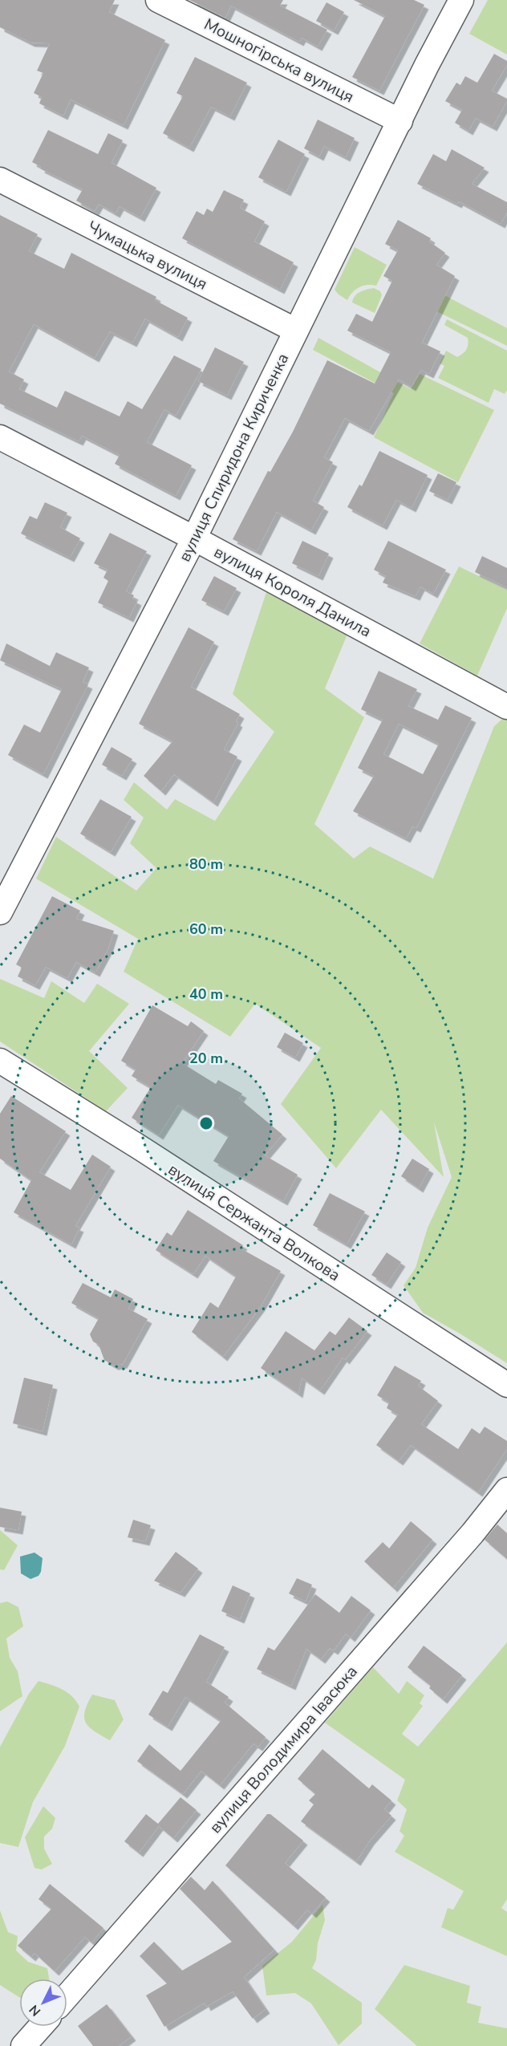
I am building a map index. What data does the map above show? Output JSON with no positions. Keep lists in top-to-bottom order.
{
  "streets": {
    "street": [
      "Мошногірська вулиця",
      "Чумацька вулиця",
      "вулиця Спиридона Кириченка",
      "вулиця Короля Данила",
      "вулиця Сержанта Волкова",
      "вулиця Володимира Івасюка"
    ]
  },
  "crossings": [
    ["Мошногірська вулиця", "вулиця Спиридона Кириченка"],
    ["Чумацька вулиця", "вулиця Спиридона Кириченка"],
    ["вулиця Спиридона Кириченка", "вулиця Короля Данила"]
  ],
  "north": "bottom left",
  "rings": [
    "80 m",
    "60 m",
    "40 m",
    "20 m"
  ]
}
